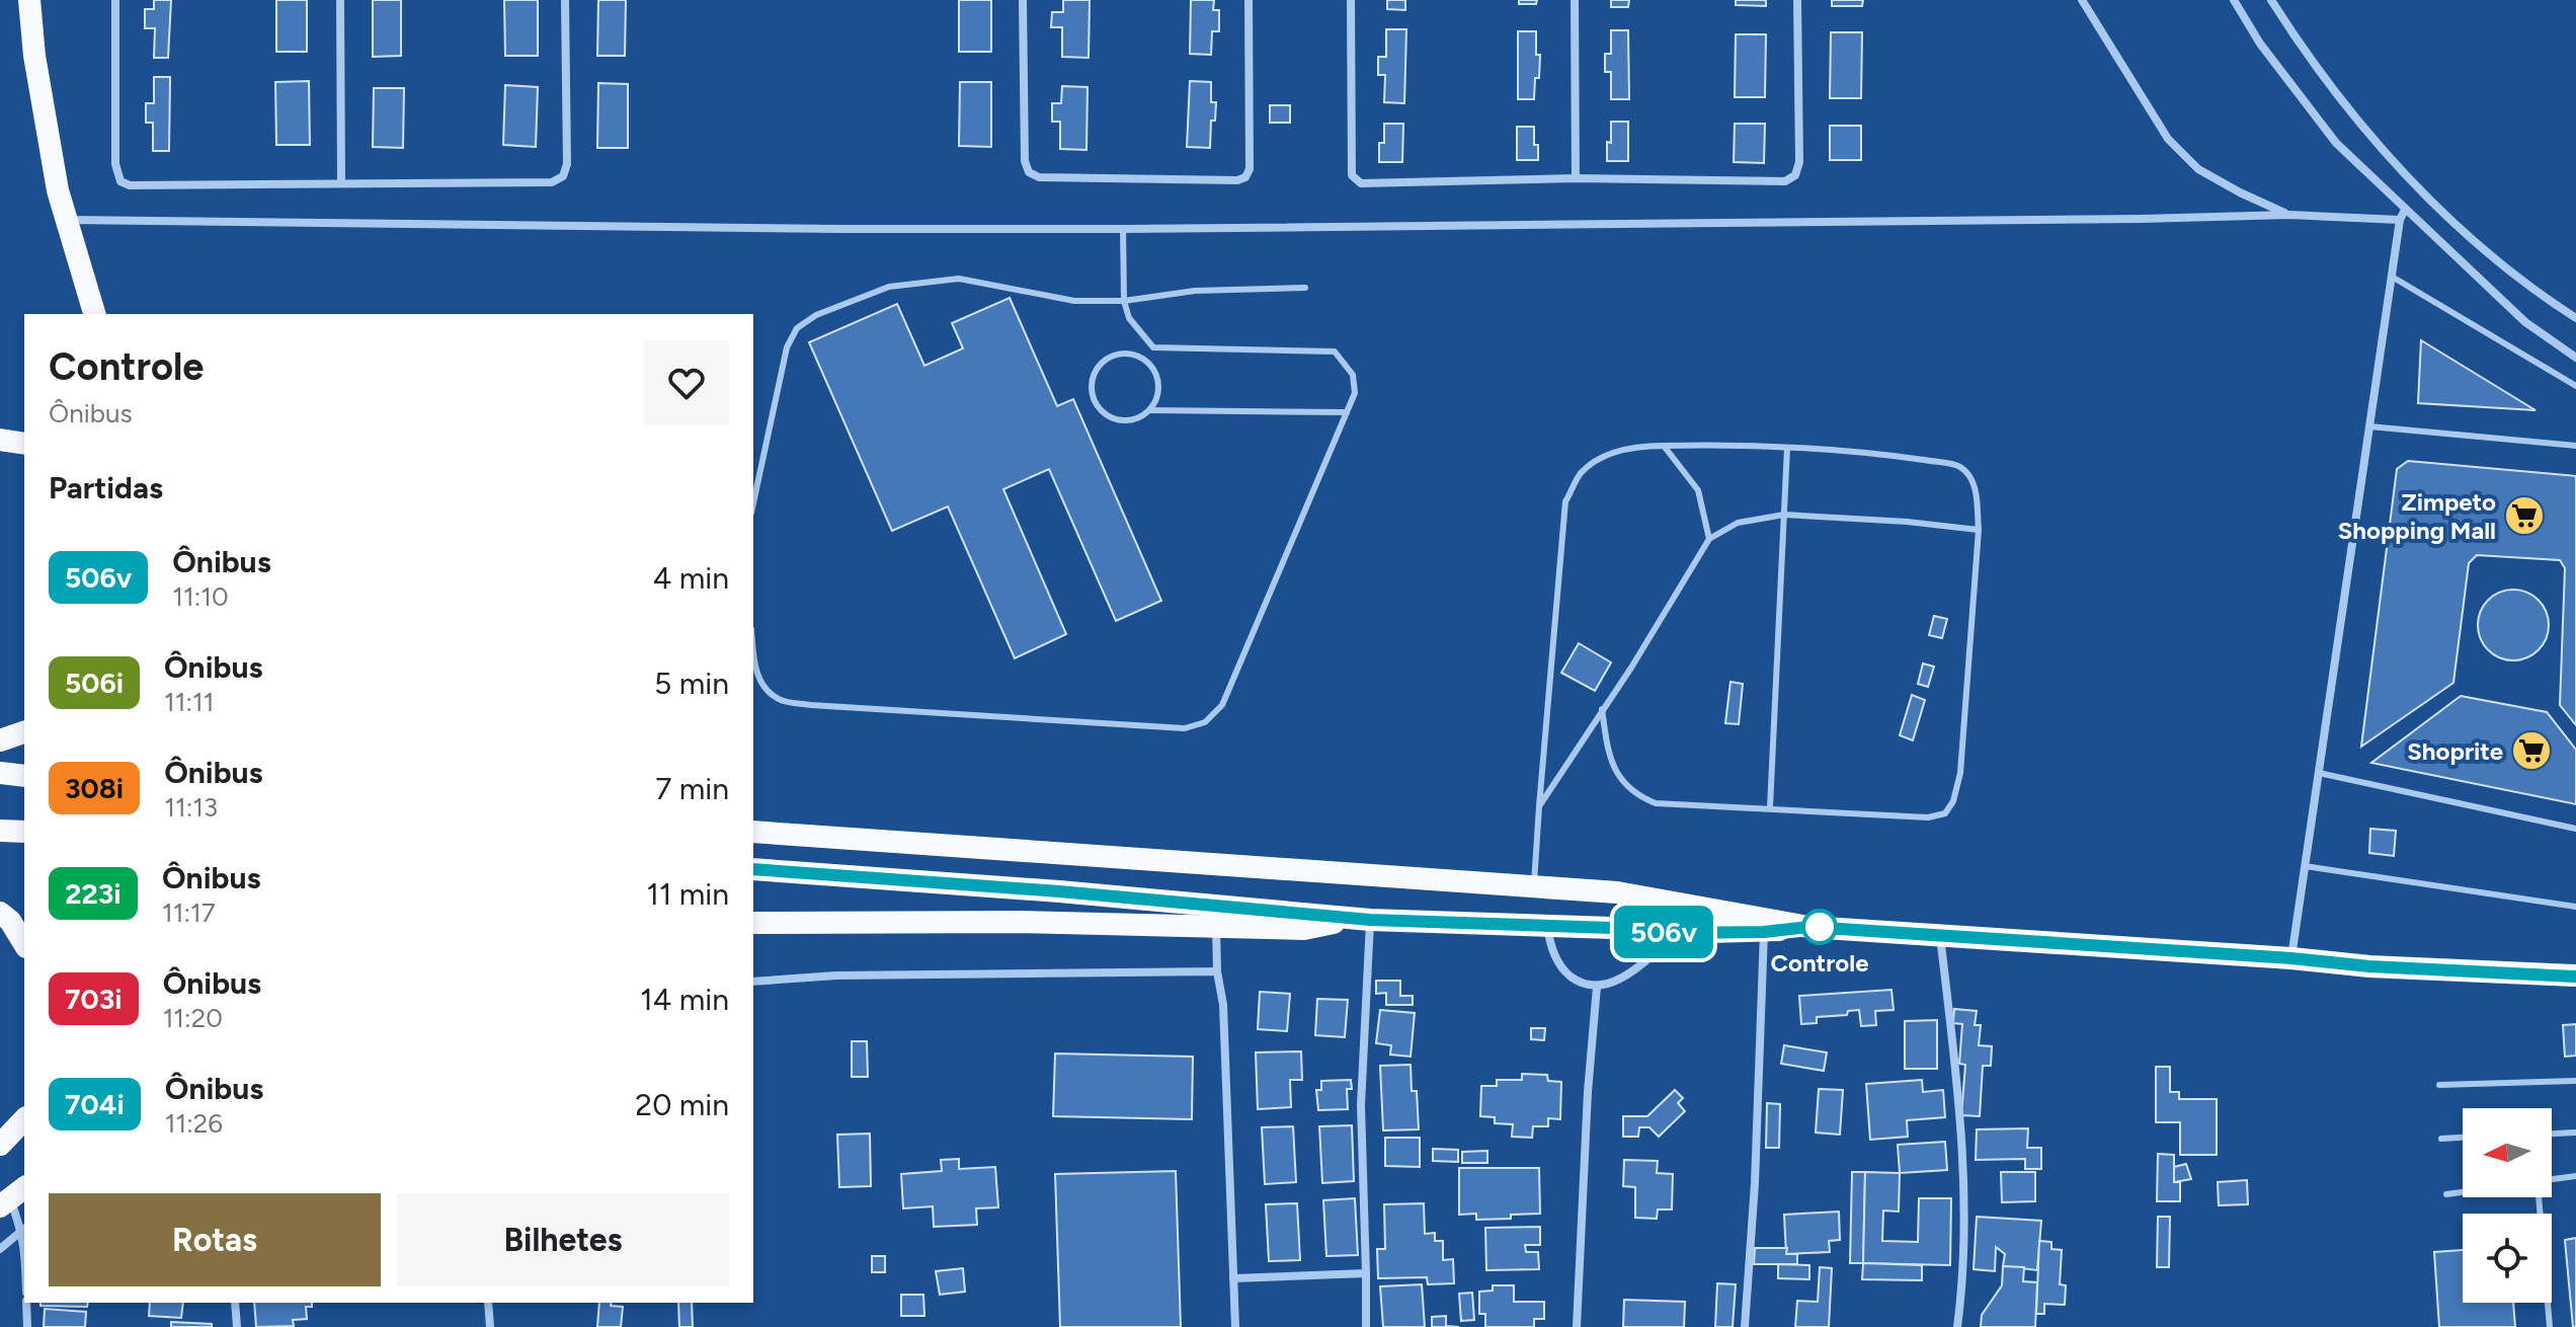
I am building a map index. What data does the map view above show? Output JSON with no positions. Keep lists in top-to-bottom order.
{
  "places": {
    "supermarket": ["Zimpeto Shopping Mall", "Shoprite"],
    "other": ["Controle"]
  },
  "lines": ["bus line 506v"],
  "north": "left",
  "page": {
    "on_map": "506v",
    "heading": [
      ["Controle", "Ônibus"],
      "Partidas"
    ],
    "list": [
      {
        "mark": "506v",
        "name": "Ônibus",
        "note": "11:10",
        "value": "4 min"
      },
      {
        "mark": "506i",
        "name": "Ônibus",
        "note": "11:11",
        "value": "5 min"
      },
      {
        "mark": "308i",
        "name": "Ônibus",
        "note": "11:13",
        "value": "7 min"
      },
      {
        "mark": "223i",
        "name": "Ônibus",
        "note": "11:17",
        "value": "11 min"
      },
      {
        "mark": "703i",
        "name": "Ônibus",
        "note": "11:20",
        "value": "14 min"
      },
      {
        "mark": "704i",
        "name": "Ônibus",
        "note": "11:26",
        "value": "20 min"
      }
    ],
    "buttons": ["Rotas", "Bilhetes"]
  }
}
